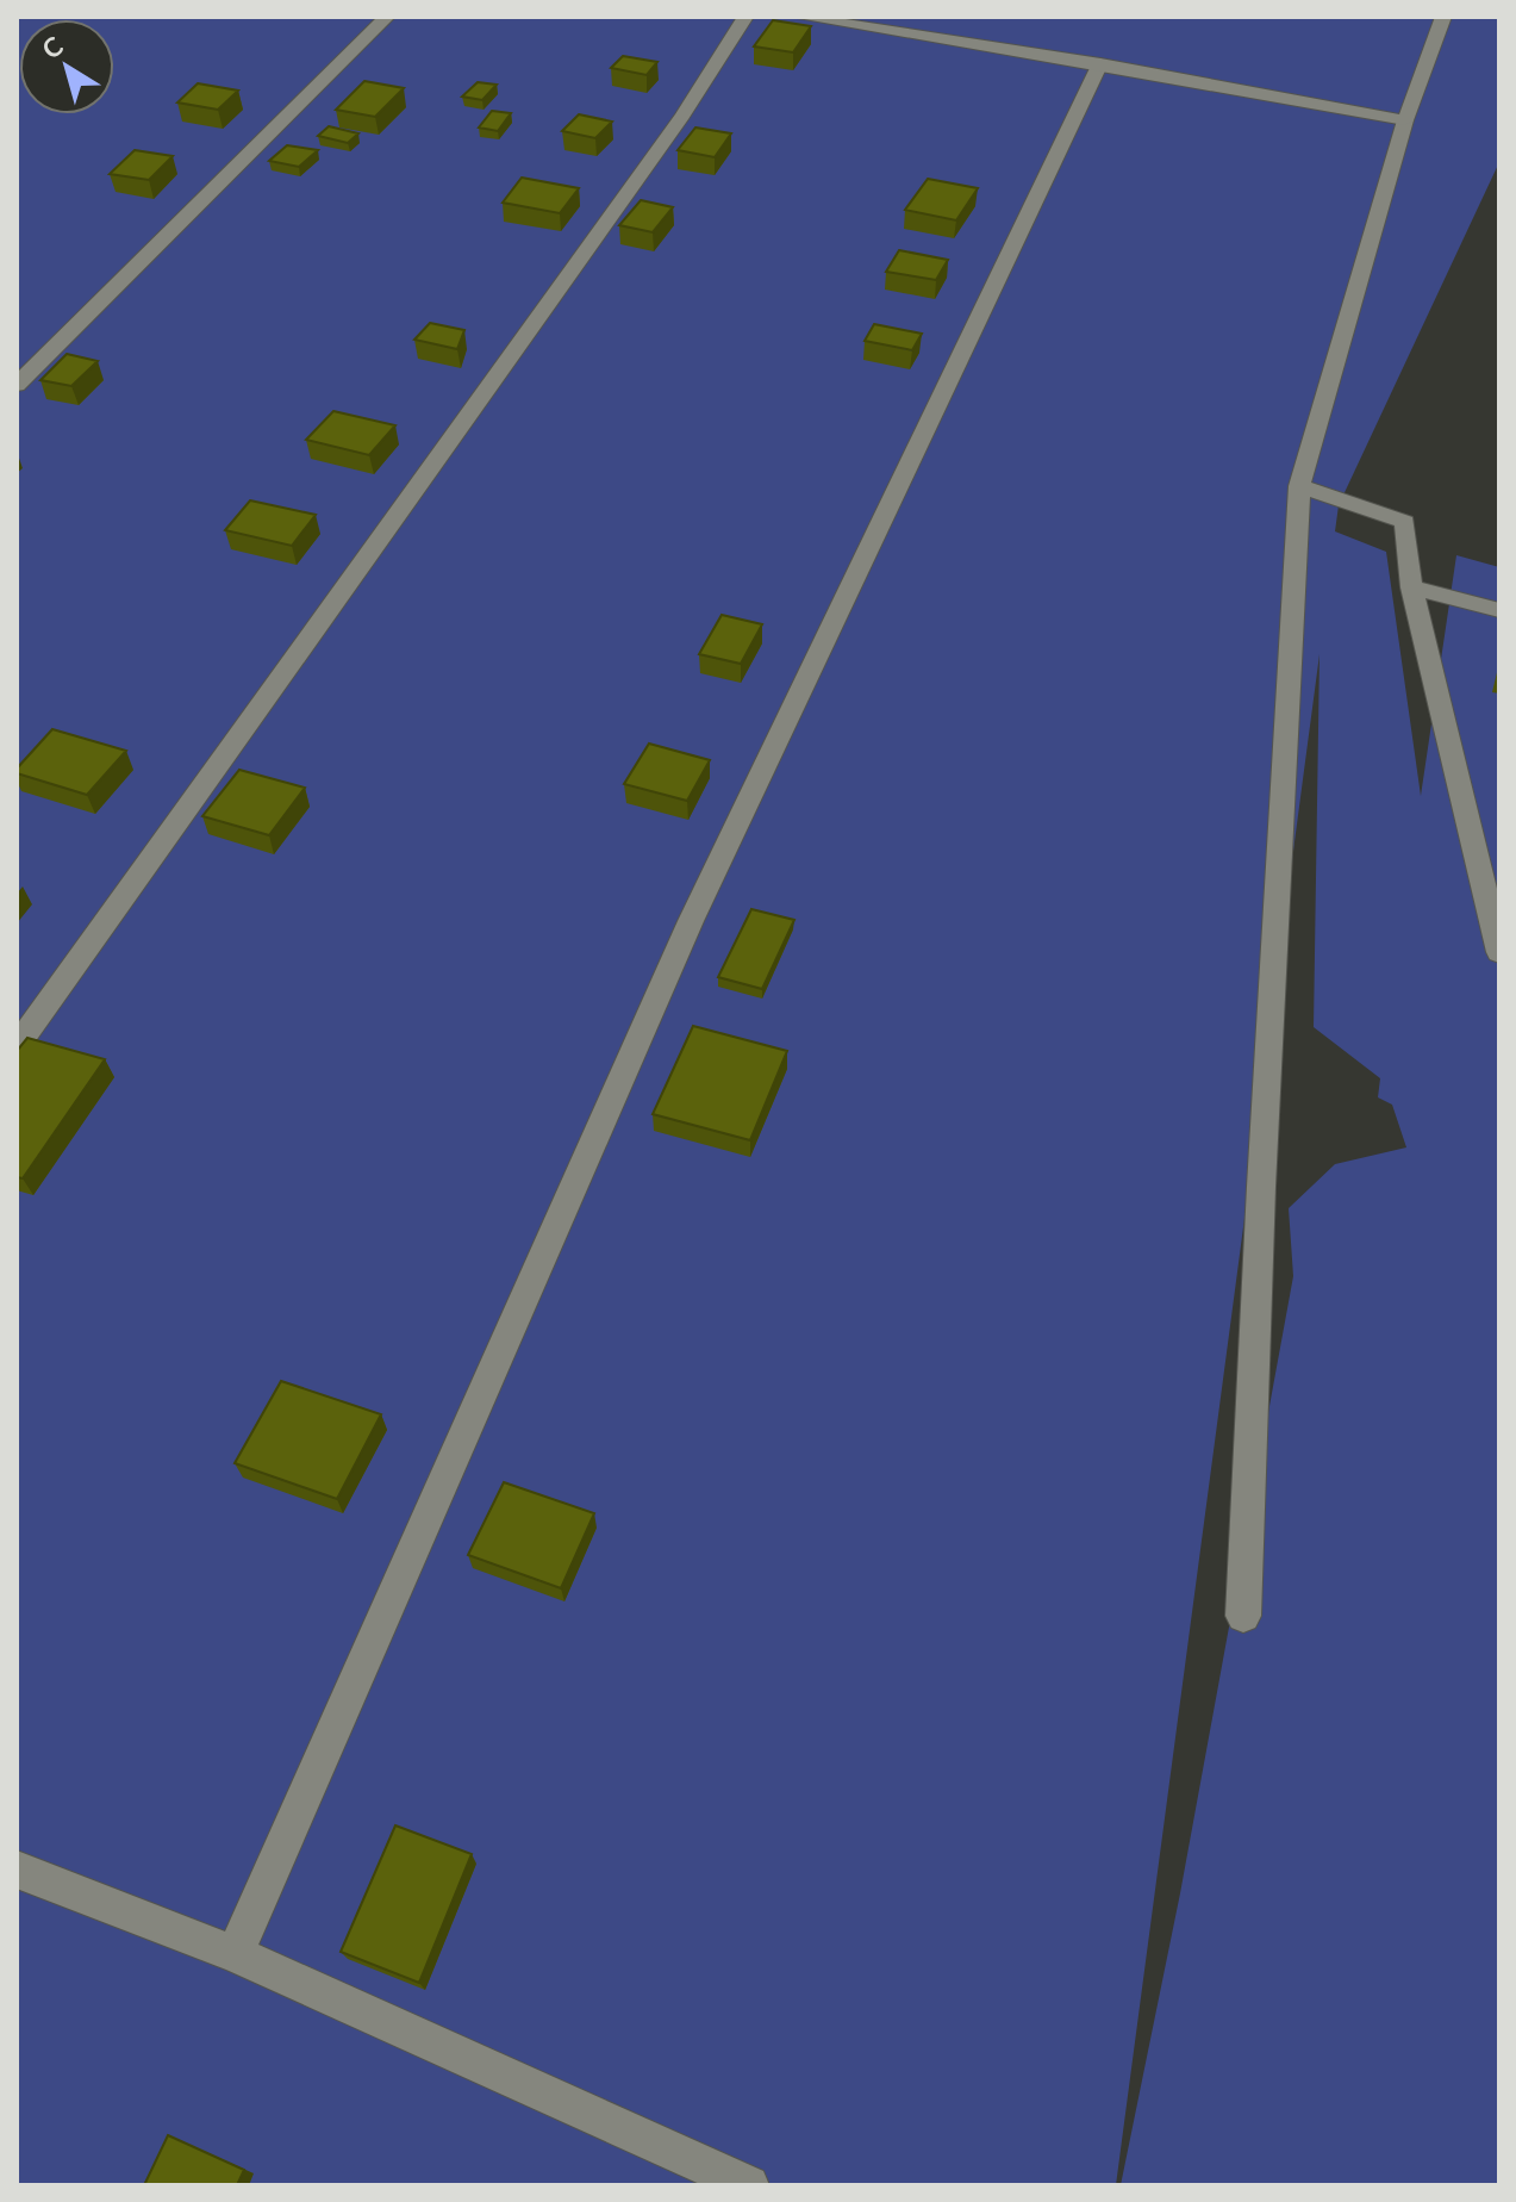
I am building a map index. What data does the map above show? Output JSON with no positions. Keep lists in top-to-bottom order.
{
  "north": "top left"
}
